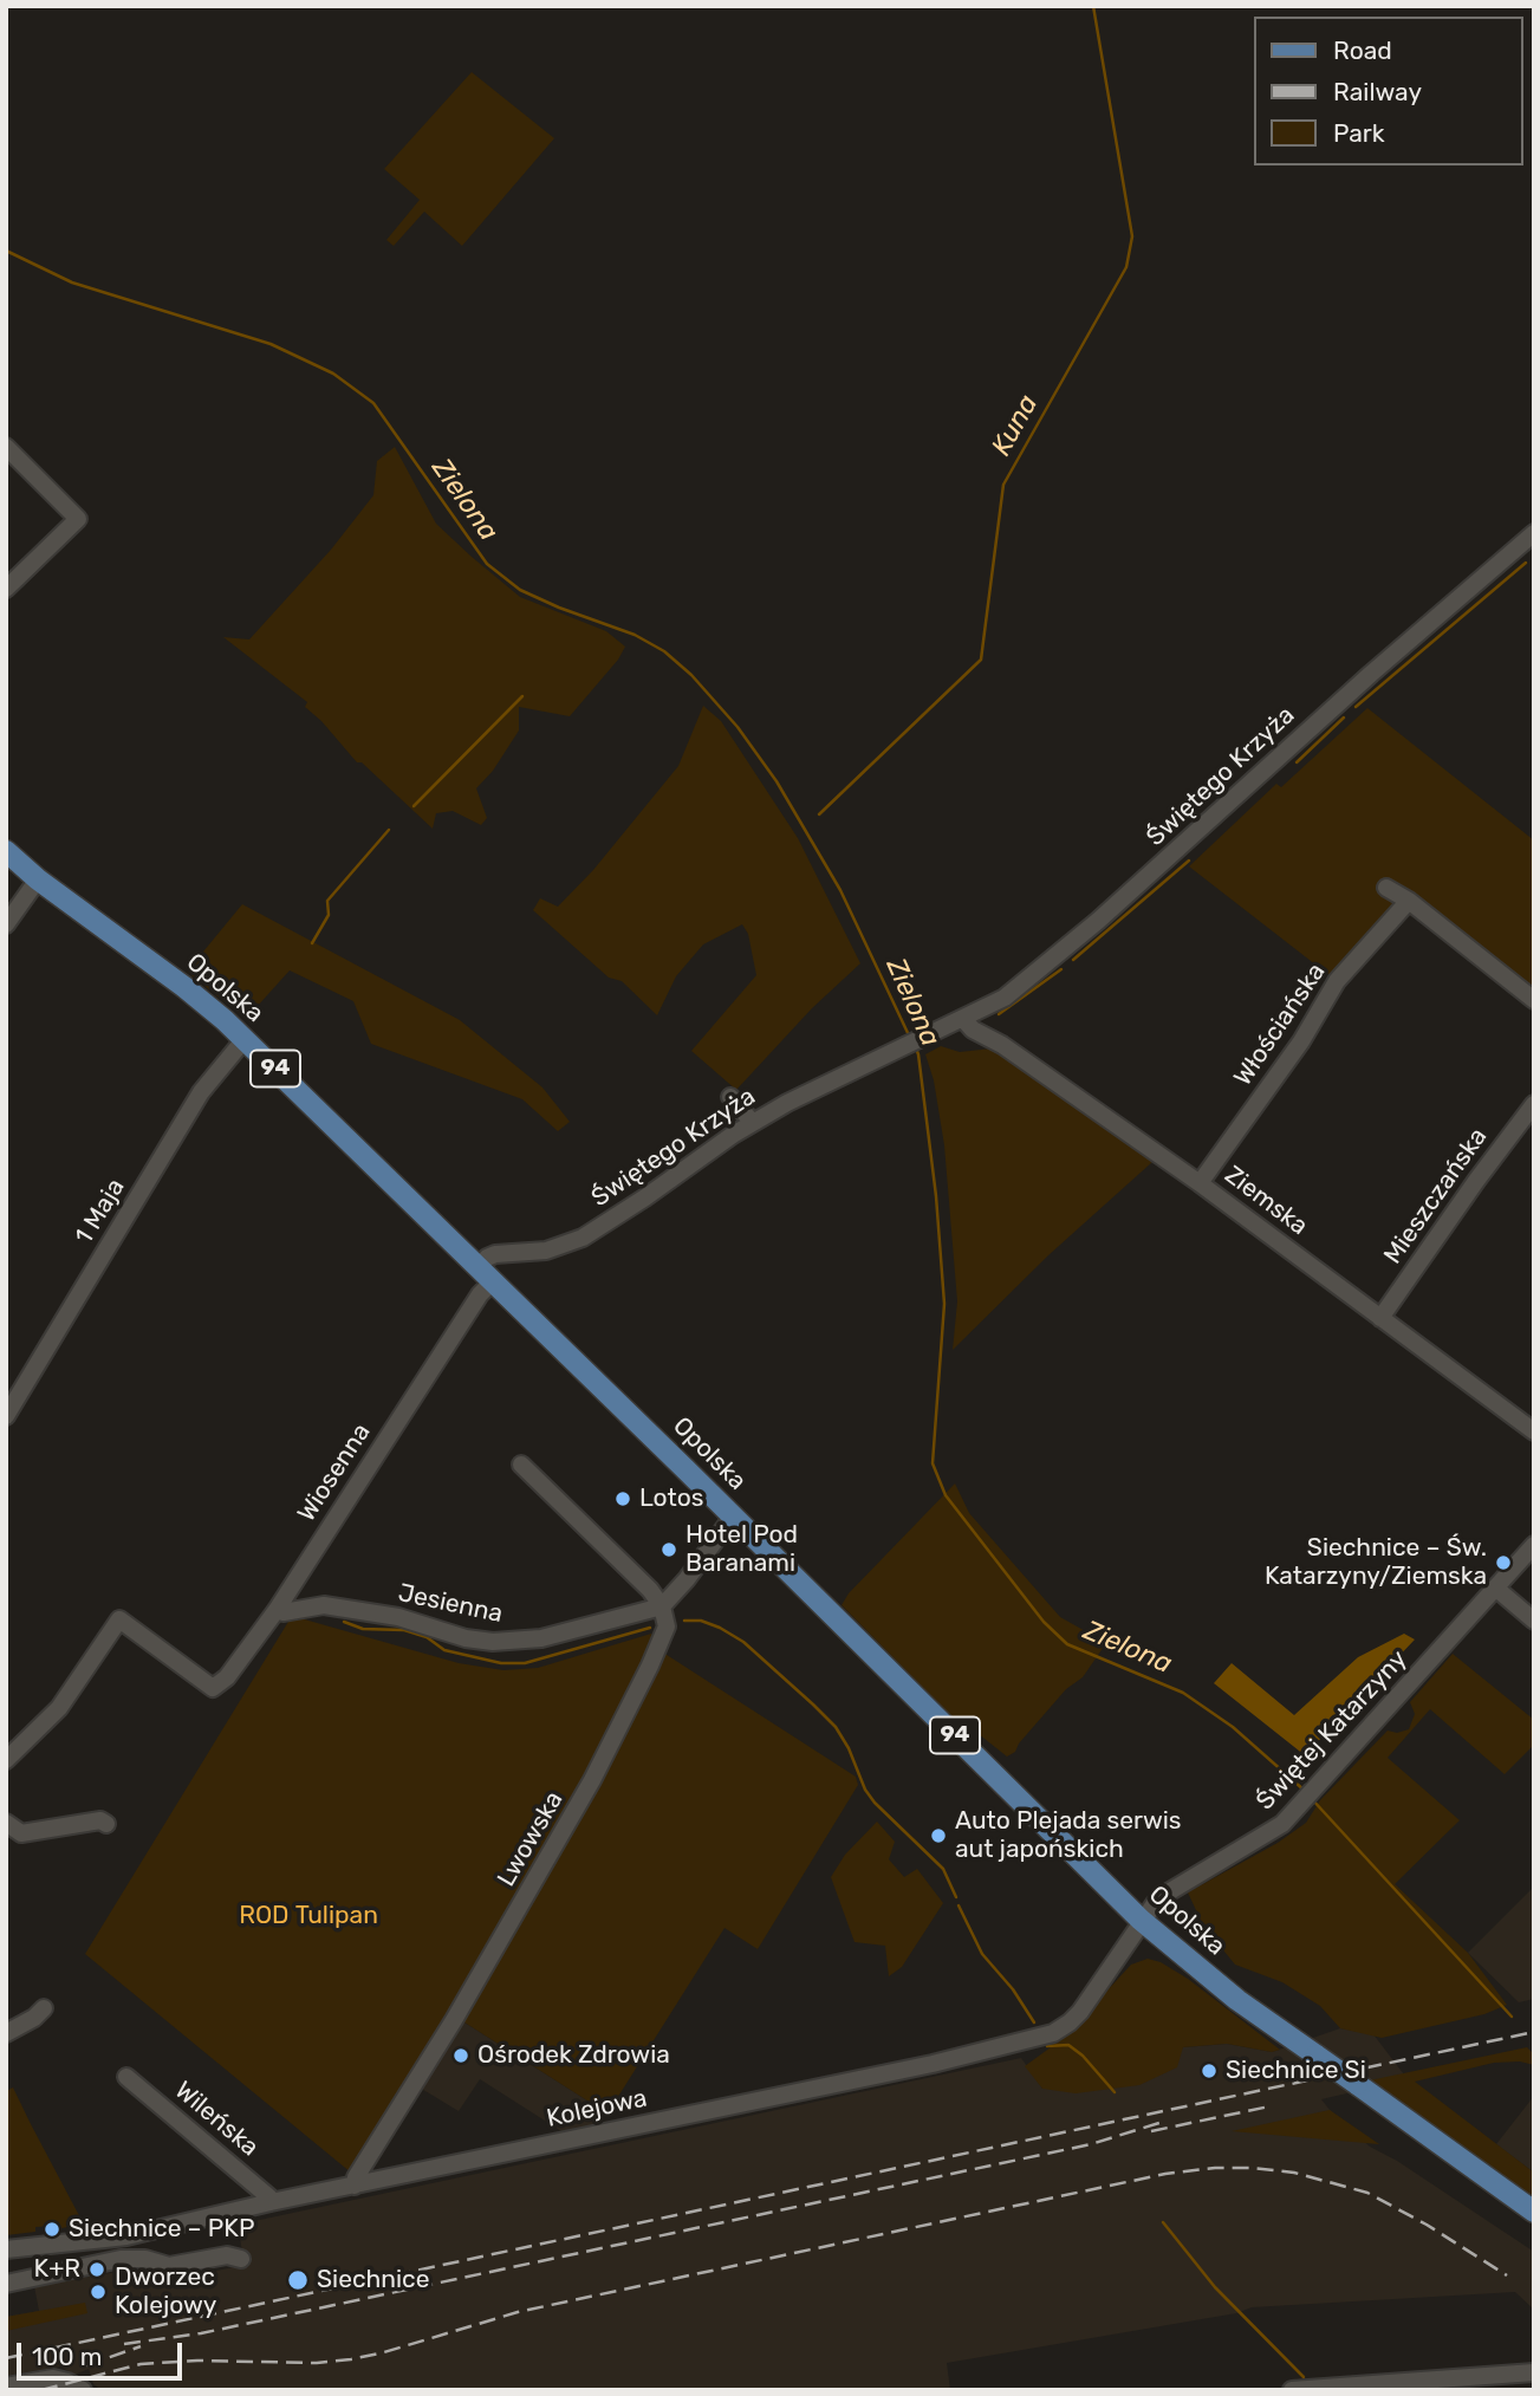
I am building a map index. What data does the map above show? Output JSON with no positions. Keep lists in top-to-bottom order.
{
  "streets": {
    "main road": ["Opolska", "94"],
    "street": [
      "Świętego Krzyża",
      "Włościańska",
      "Mieszczańska",
      "Ziemska",
      "1 Maja",
      "Wiosenna",
      "Jesienna",
      "Świętej Katarzyny",
      "Lwowska",
      "Kolejowa",
      "Wileńska"
    ]
  },
  "crossings": [
    ["Świętego Krzyża", "Opolska"],
    ["Świętego Krzyża", "Ziemska"],
    ["Świętego Krzyża", "Wiosenna"],
    ["Opolska", "1 Maja"],
    ["Opolska", "Wiosenna"],
    ["Opolska", "Świętej Katarzyny"],
    ["Opolska", "Kolejowa"],
    ["Włościańska", "Ziemska"],
    ["Mieszczańska", "Ziemska"],
    ["Wiosenna", "Jesienna"],
    ["Jesienna", "Lwowska"],
    ["Świętej Katarzyny", "Kolejowa"],
    ["Lwowska", "Kolejowa"],
    ["Kolejowa", "Wileńska"]
  ],
  "water": ["Kuna", "Zielona"],
  "parks": ["ROD Tulipan"],
  "places": [
    "Lotos",
    "Hotel Pod Baranami",
    "Siechnice – Św. Katarzyny/Ziemska",
    "Auto Plejada serwis aut japońskich",
    "Ośrodek Zdrowia",
    "Siechnice Si",
    "Siechnice – PKP",
    "K+R",
    "Siechnice",
    "Dworzec Kolejowy"
  ],
  "legend": ["Road", "Railway", "Park"],
  "scale_bar": "100 m"
}
